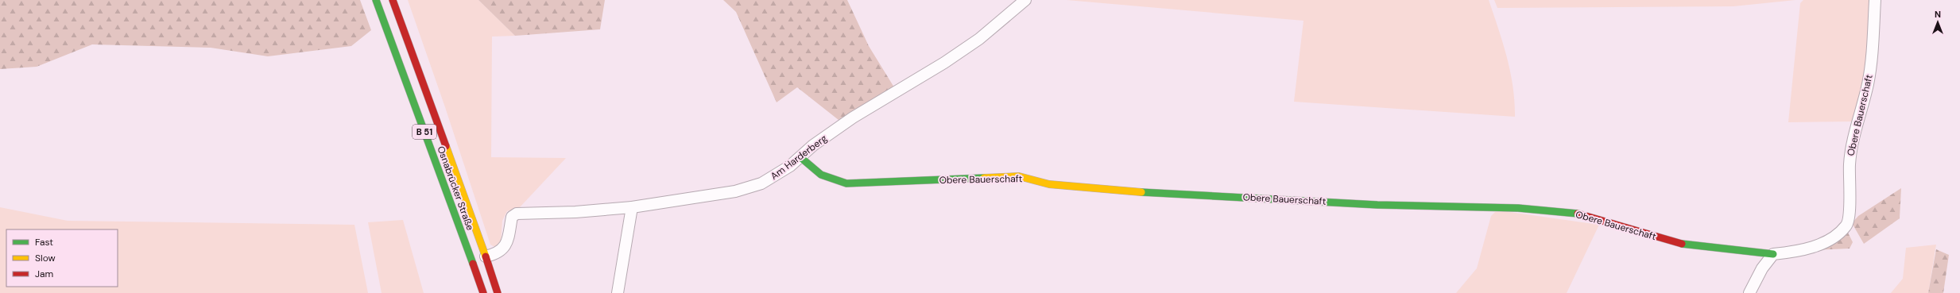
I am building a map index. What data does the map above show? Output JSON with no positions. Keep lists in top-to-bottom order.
{
  "streets": {
    "main road": ["Obere Bauerschaft", "B 51", "Osnabrücker Straße"],
    "street": ["Am Harderberg"]
  },
  "crossings": [
    ["Obere Bauerschaft", "Am Harderberg"],
    ["Am Harderberg", "Osnabrücker Straße"]
  ],
  "legend": ["Fast", "Slow", "Jam"],
  "north": "top"
}
